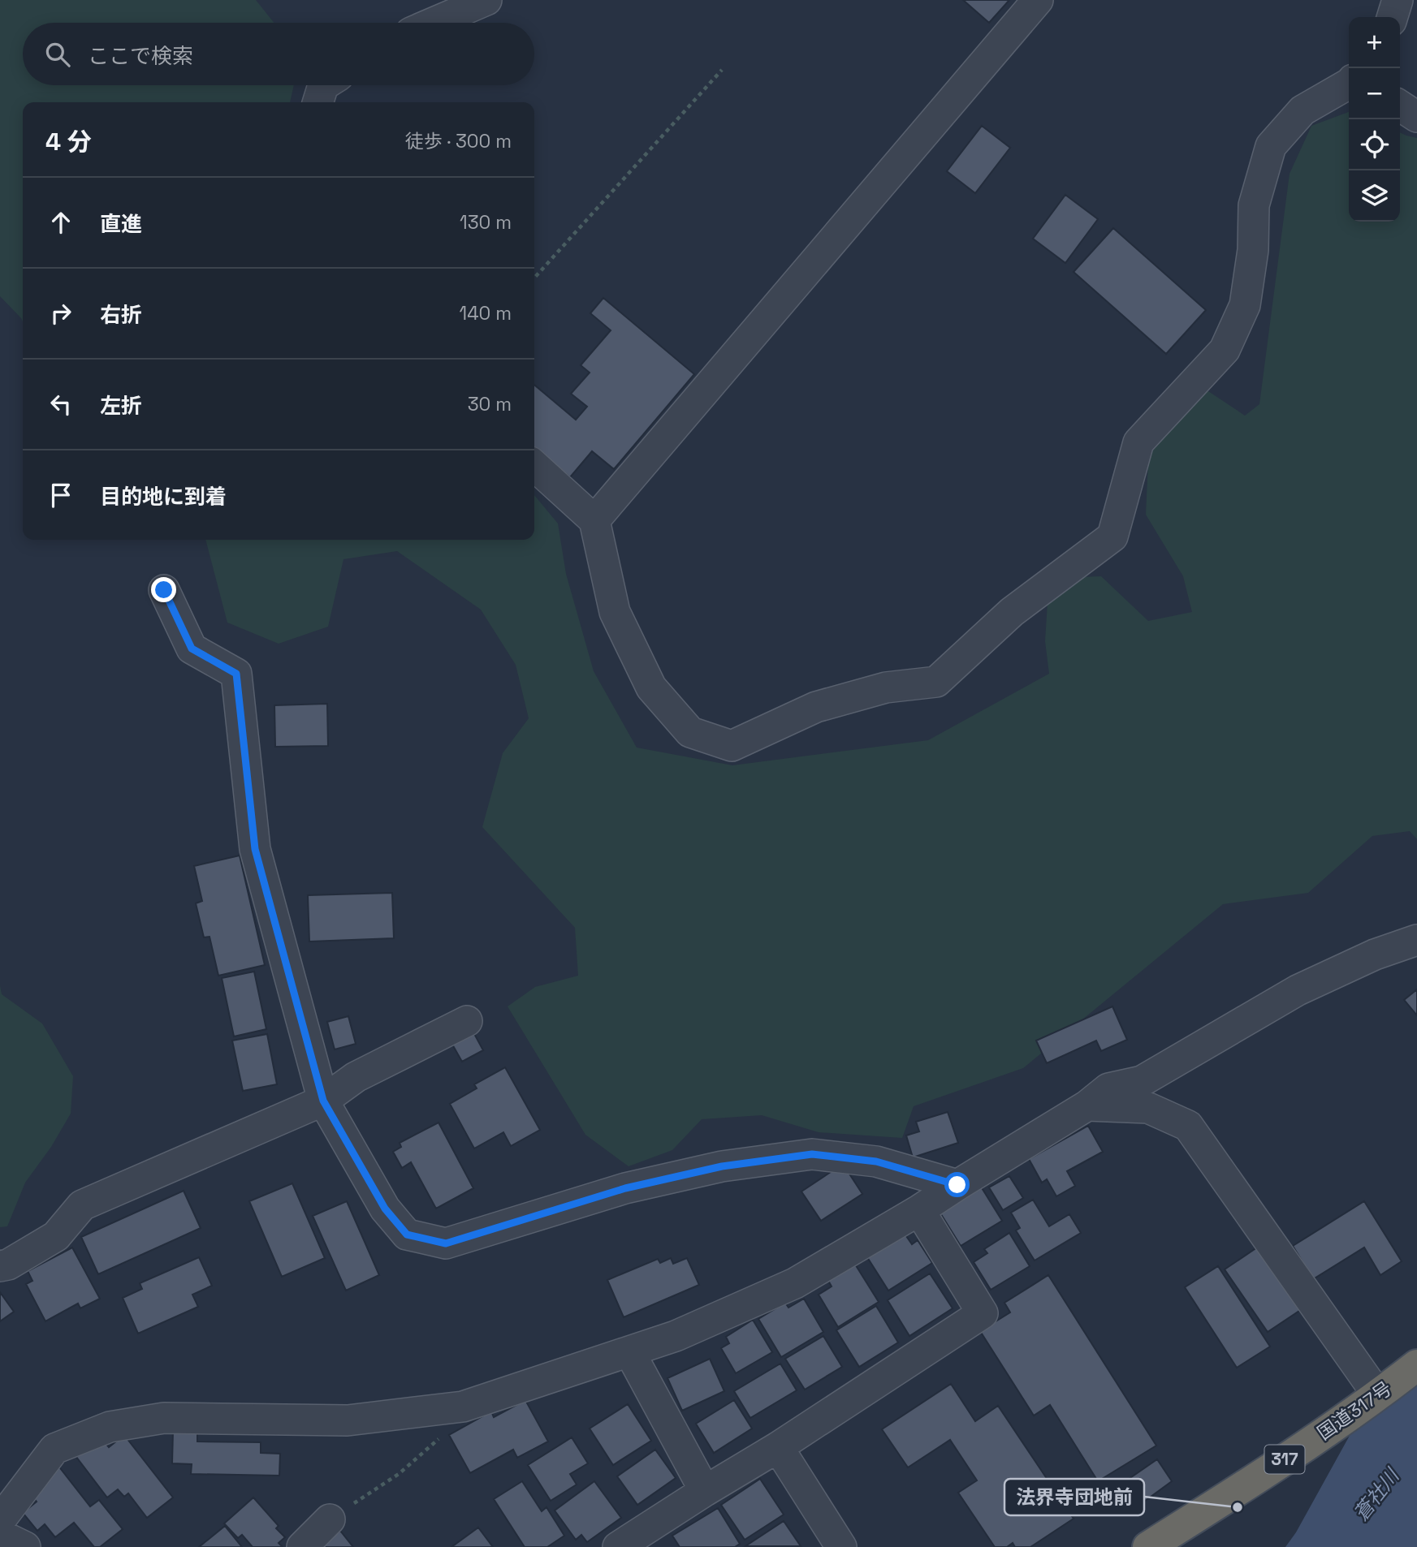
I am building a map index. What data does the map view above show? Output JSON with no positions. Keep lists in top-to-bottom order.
{
  "streets": {
    "highway": ["国道317号", "317"]
  },
  "water": ["蒼社川"],
  "places": ["法界寺団地前"],
  "page": {
    "map_buttons": ["+", "−"],
    "search": "ここで検索",
    "heading": ["4 分", "徒歩 · 300 m"],
    "list": [
      ["直進", "130 m"],
      ["右折", "140 m"],
      ["左折", "30 m"],
      "目的地に到着"
    ]
  }
}
